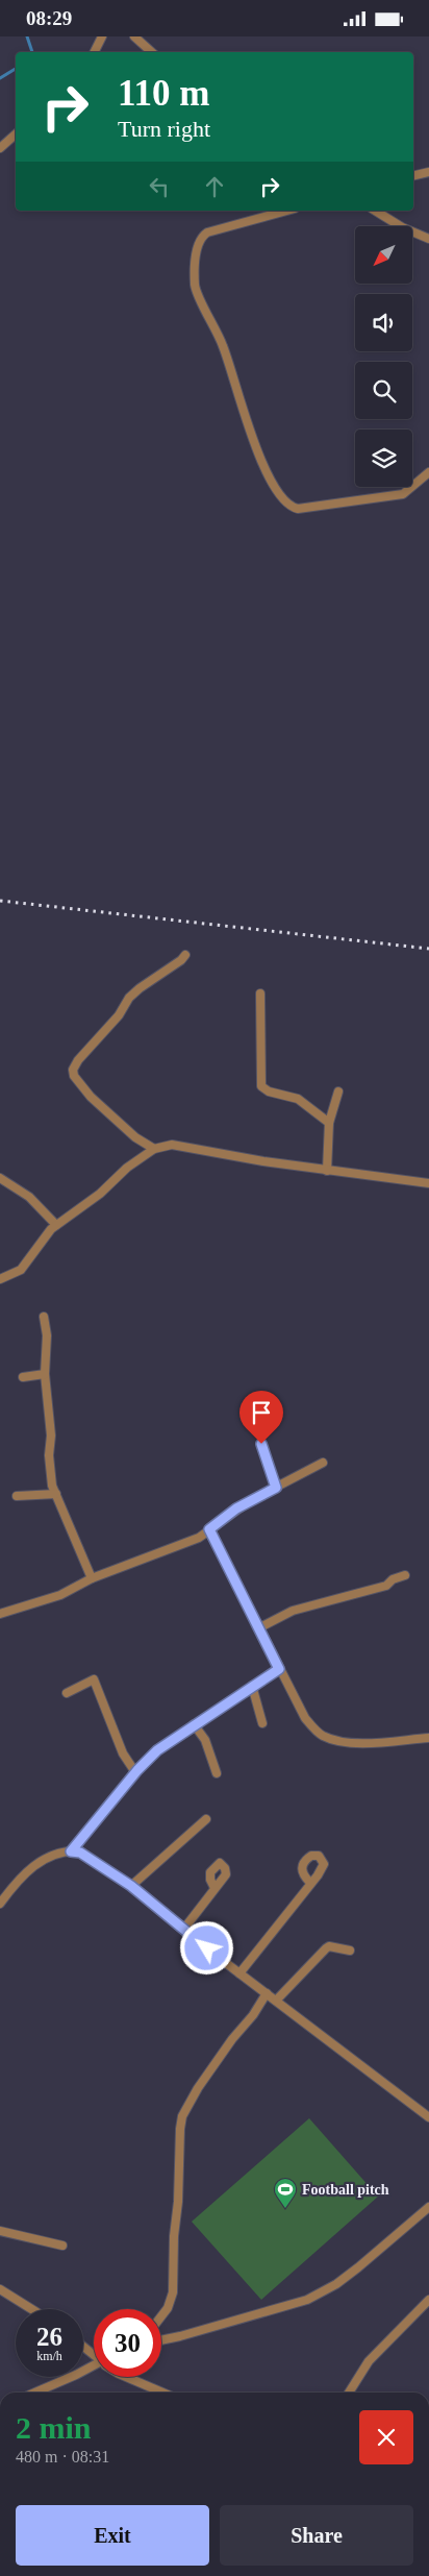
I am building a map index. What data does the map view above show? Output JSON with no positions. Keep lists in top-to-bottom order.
{
  "places": {
    "sports": ["Football pitch"]
  },
  "north": "bottom left",
  "page": {
    "status": "08:29",
    "turn": ["110 m", "Turn right"],
    "speed": "26 km/h",
    "limit": "30",
    "heading": ["2 min", "480 m · 08:31"],
    "buttons": ["Exit", "Share"]
  }
}
